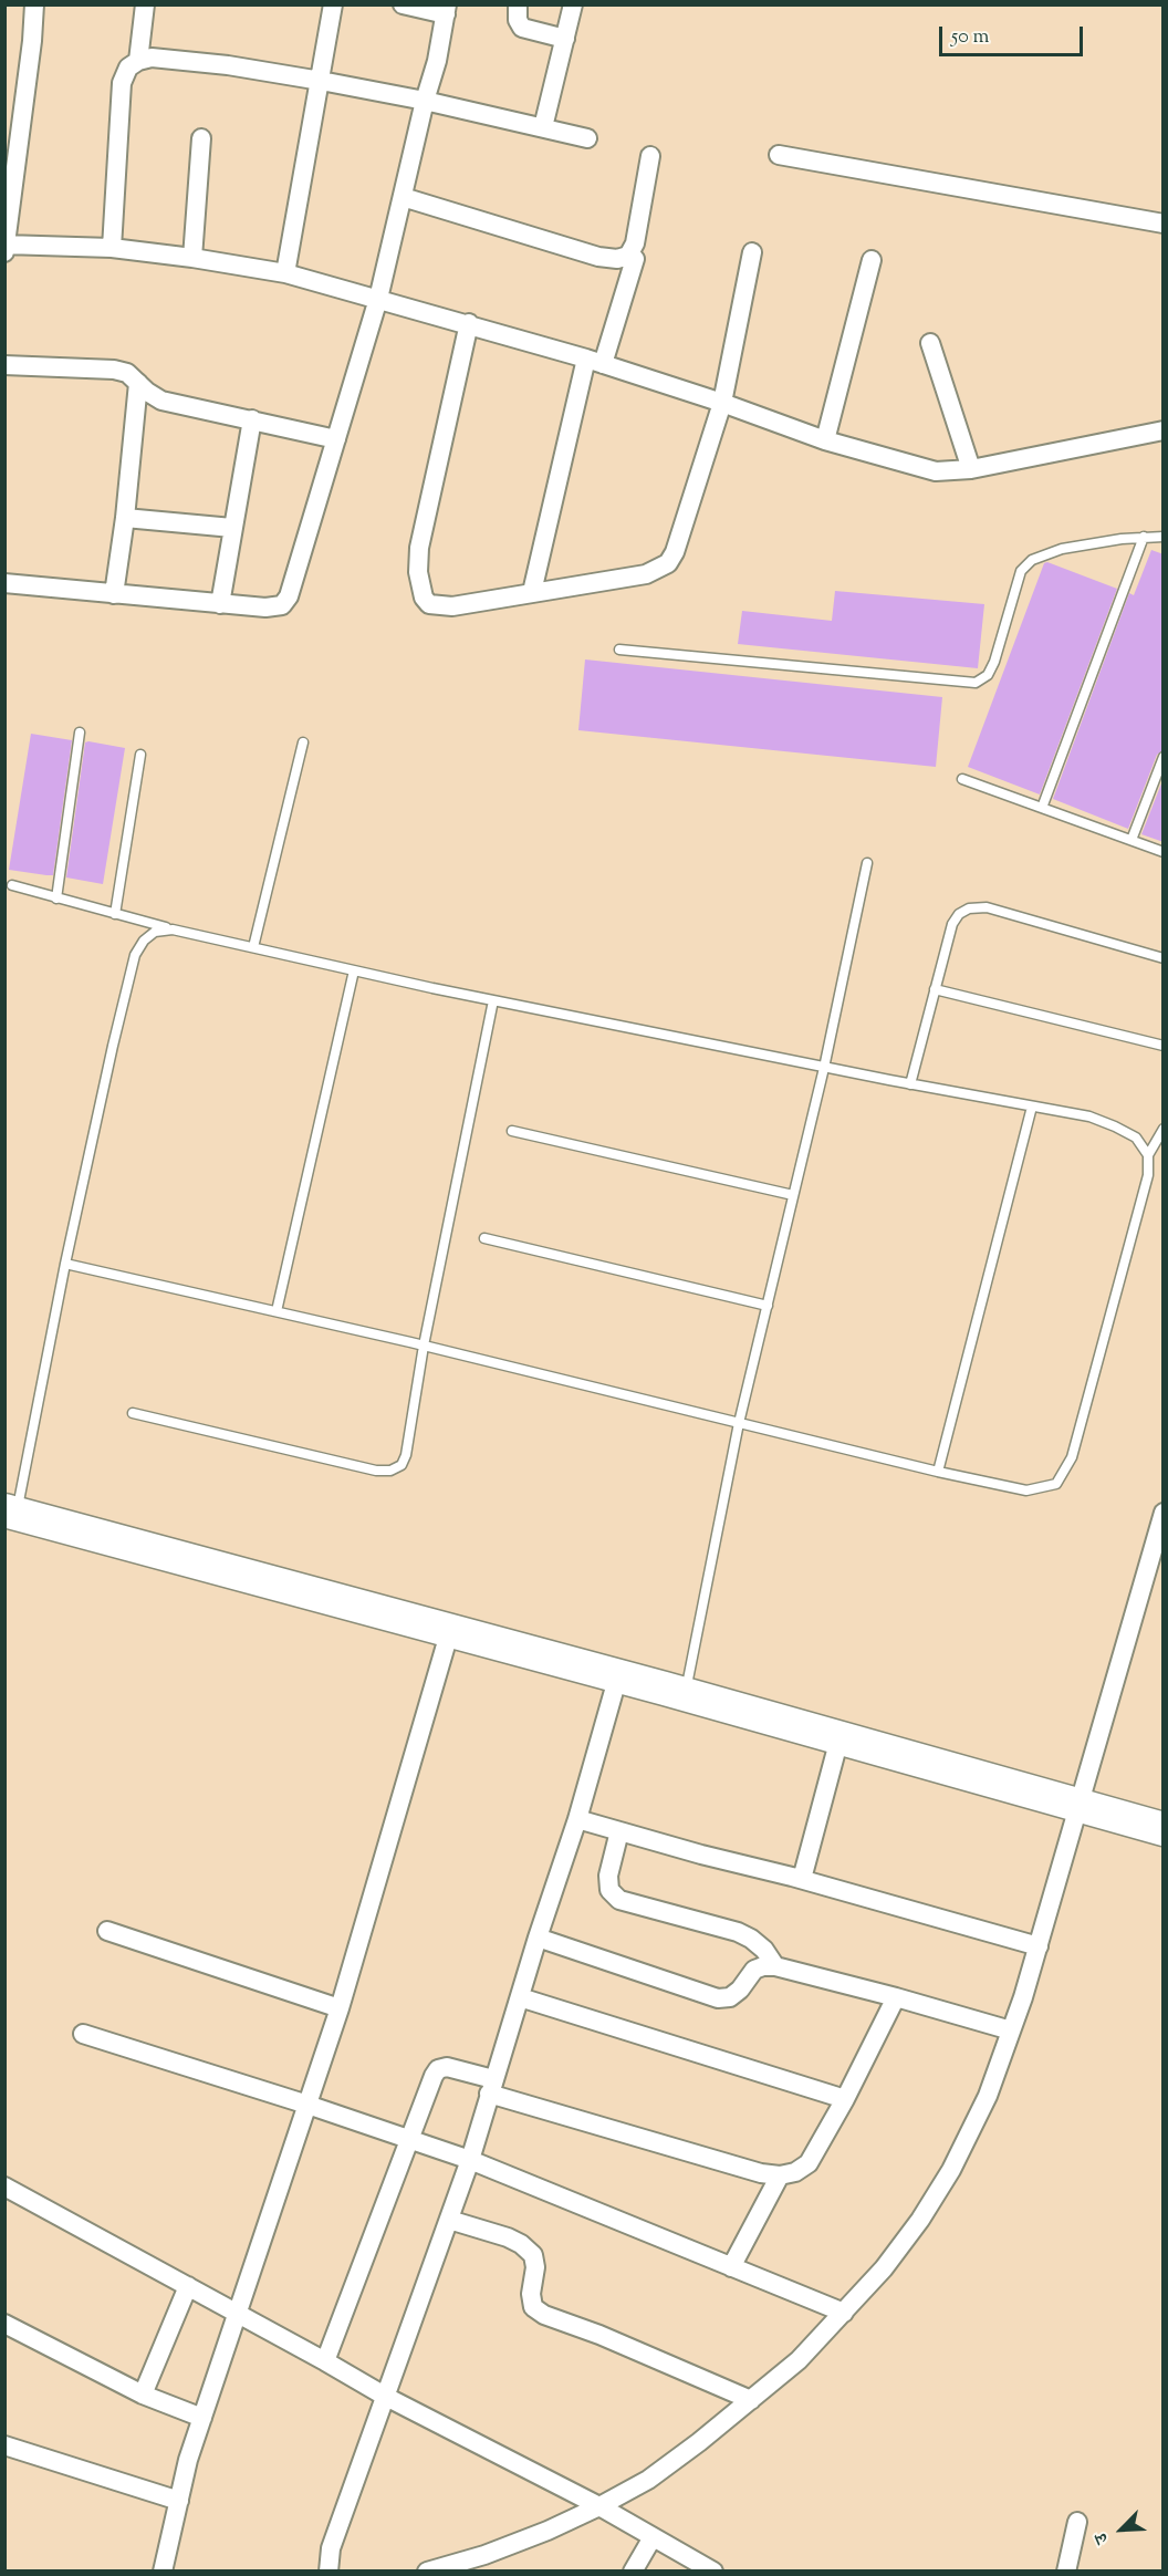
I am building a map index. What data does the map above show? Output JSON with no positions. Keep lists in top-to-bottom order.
{
  "scale_bar": "50 m",
  "north": "bottom left"
}
